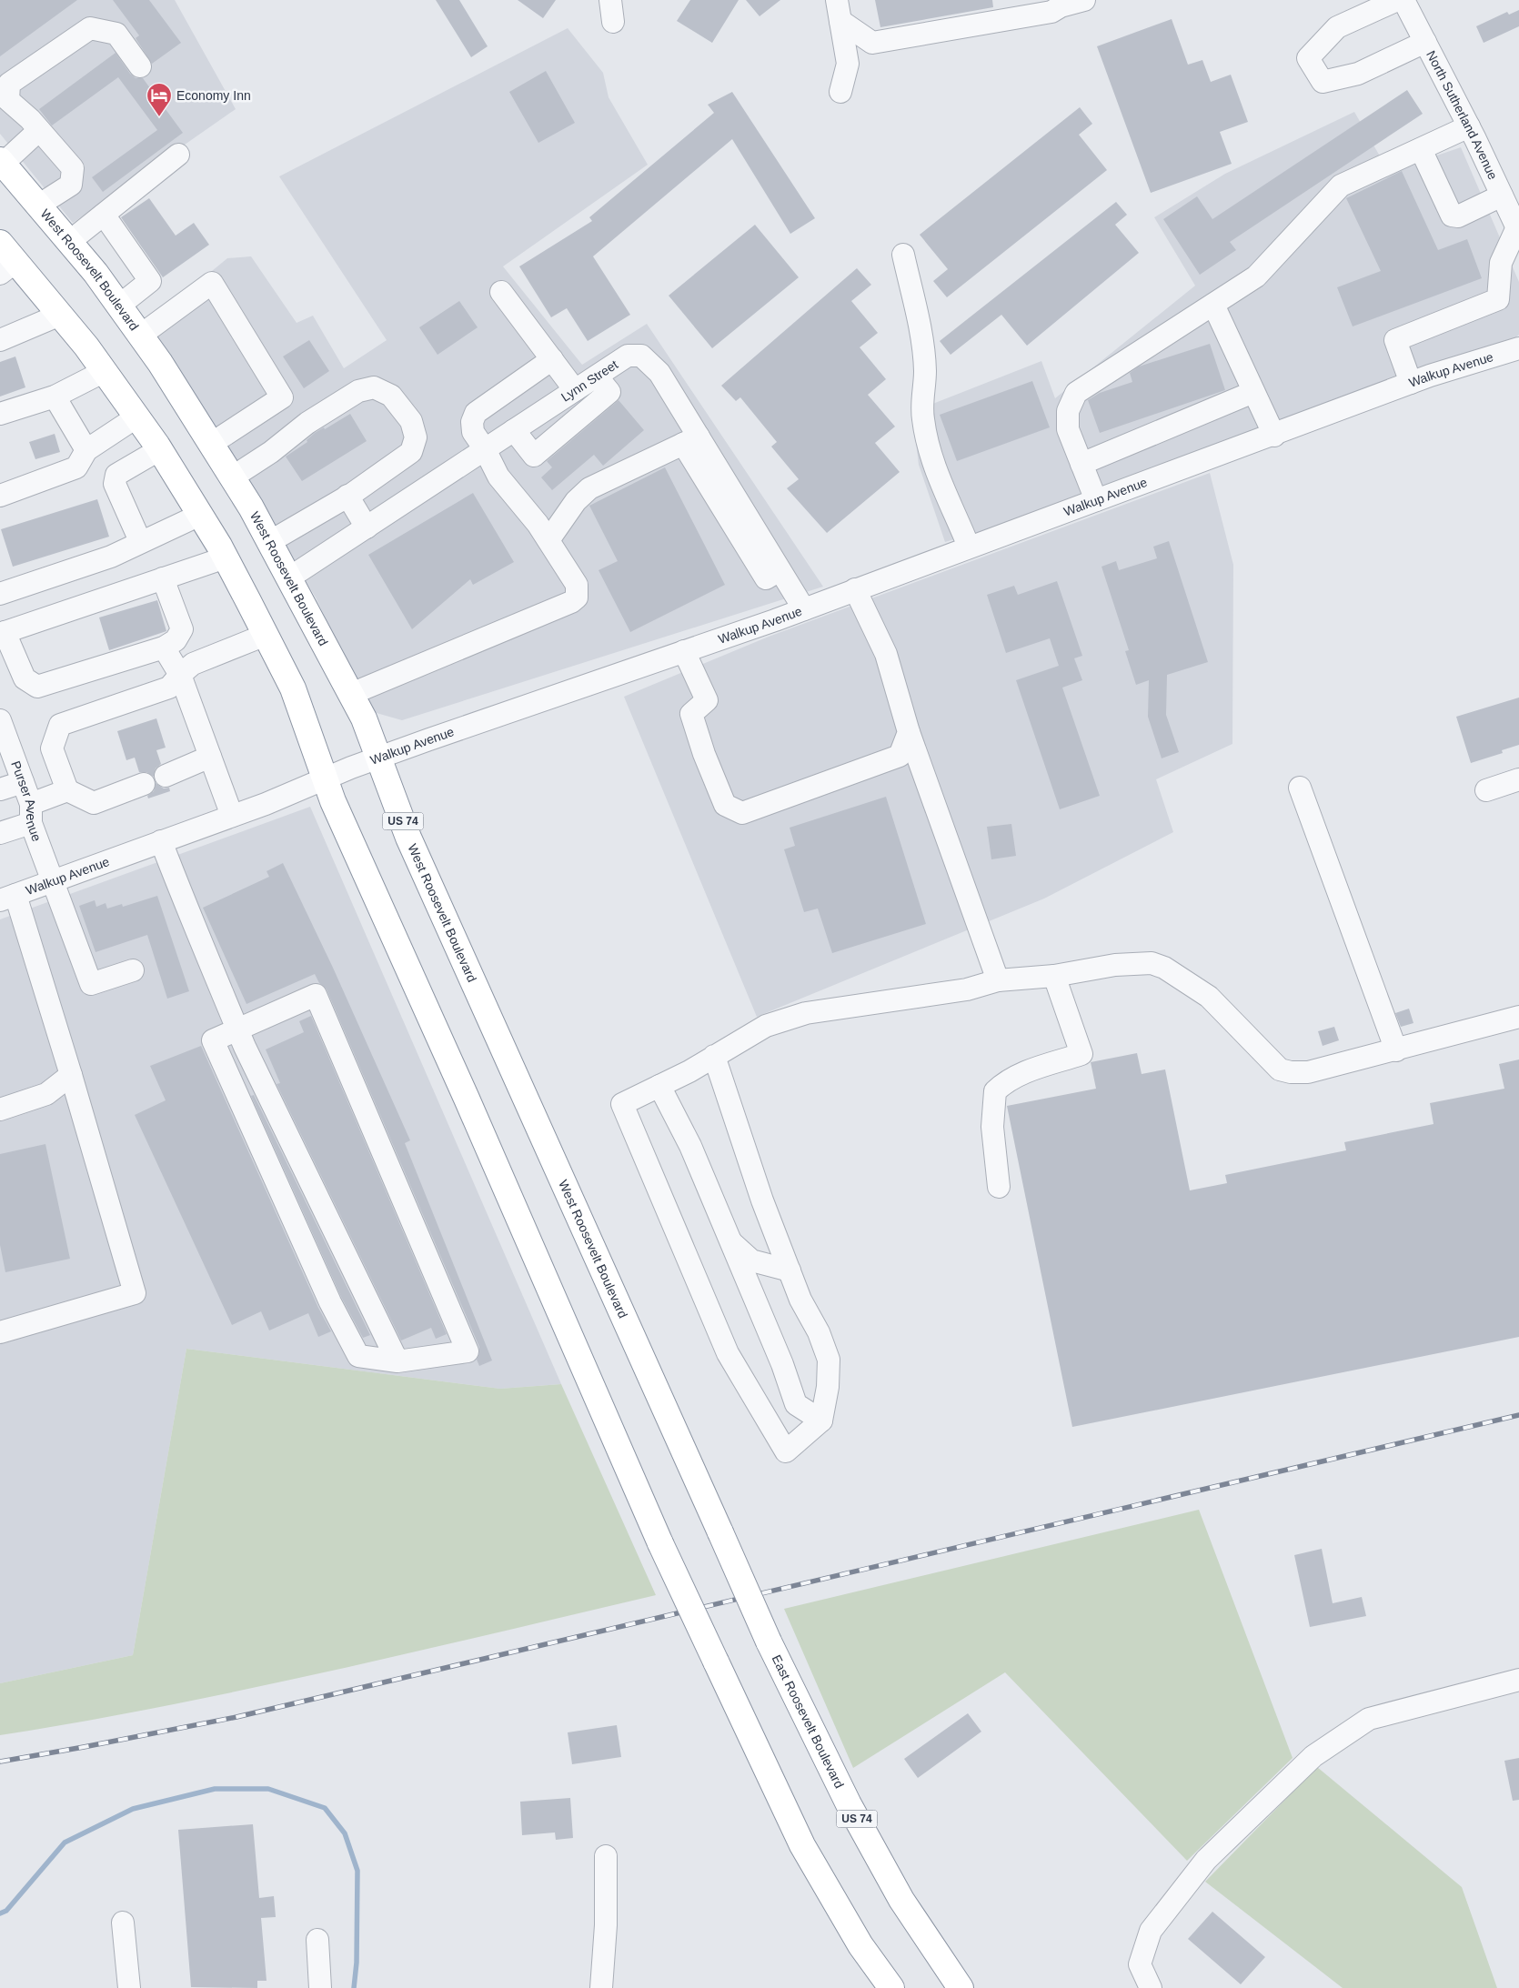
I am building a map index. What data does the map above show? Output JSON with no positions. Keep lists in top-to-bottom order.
{
  "streets": {
    "highway": ["West Roosevelt Boulevard", "US 74", "East Roosevelt Boulevard"],
    "street": [
      "North Sutherland Avenue",
      "Walkup Avenue",
      "Lynn Street",
      "Purser Avenue"
    ]
  },
  "crossings": [
    ["West Roosevelt Boulevard", "Walkup Avenue"],
    ["West Roosevelt Boulevard", "Lynn Street"],
    ["West Roosevelt Boulevard", "East Roosevelt Boulevard"],
    ["Walkup Avenue", "Lynn Street"],
    ["Walkup Avenue", "Purser Avenue"]
  ],
  "places": {
    "hotel": ["Economy Inn"]
  }
}
